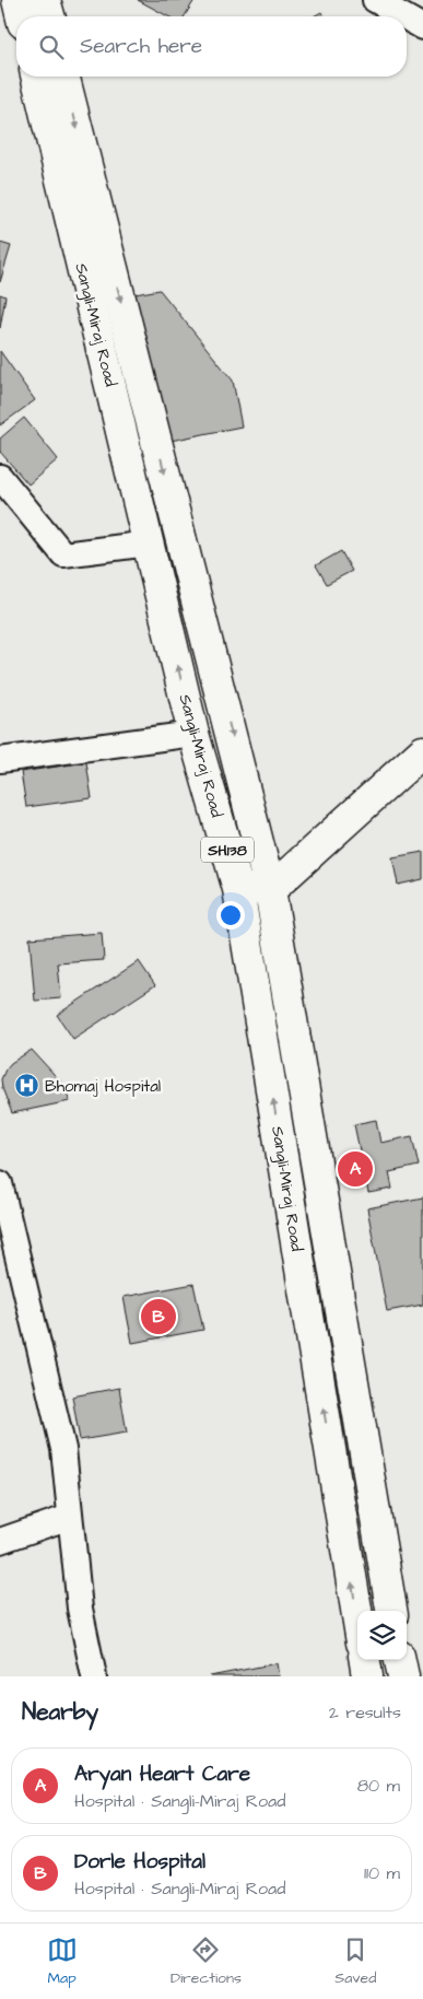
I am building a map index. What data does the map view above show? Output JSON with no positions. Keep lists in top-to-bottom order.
{
  "streets": {
    "main road": ["Sangli-Miraj Road", "SH138"]
  },
  "places": {
    "hospital": ["Bhomaj Hospital"]
  },
  "page": {
    "search": "Search here",
    "pins": ["A", "B"],
    "heading": ["Nearby", "2 results"],
    "list": [
      {
        "mark": "A",
        "name": "Aryan Heart Care",
        "note": "Hospital · Sangli-Miraj Road",
        "value": "80 m"
      },
      {
        "mark": "B",
        "name": "Dorle Hospital",
        "note": "Hospital · Sangli-Miraj Road",
        "value": "110 m"
      }
    ],
    "nav": ["Map", "Directions", "Saved"]
  }
}
